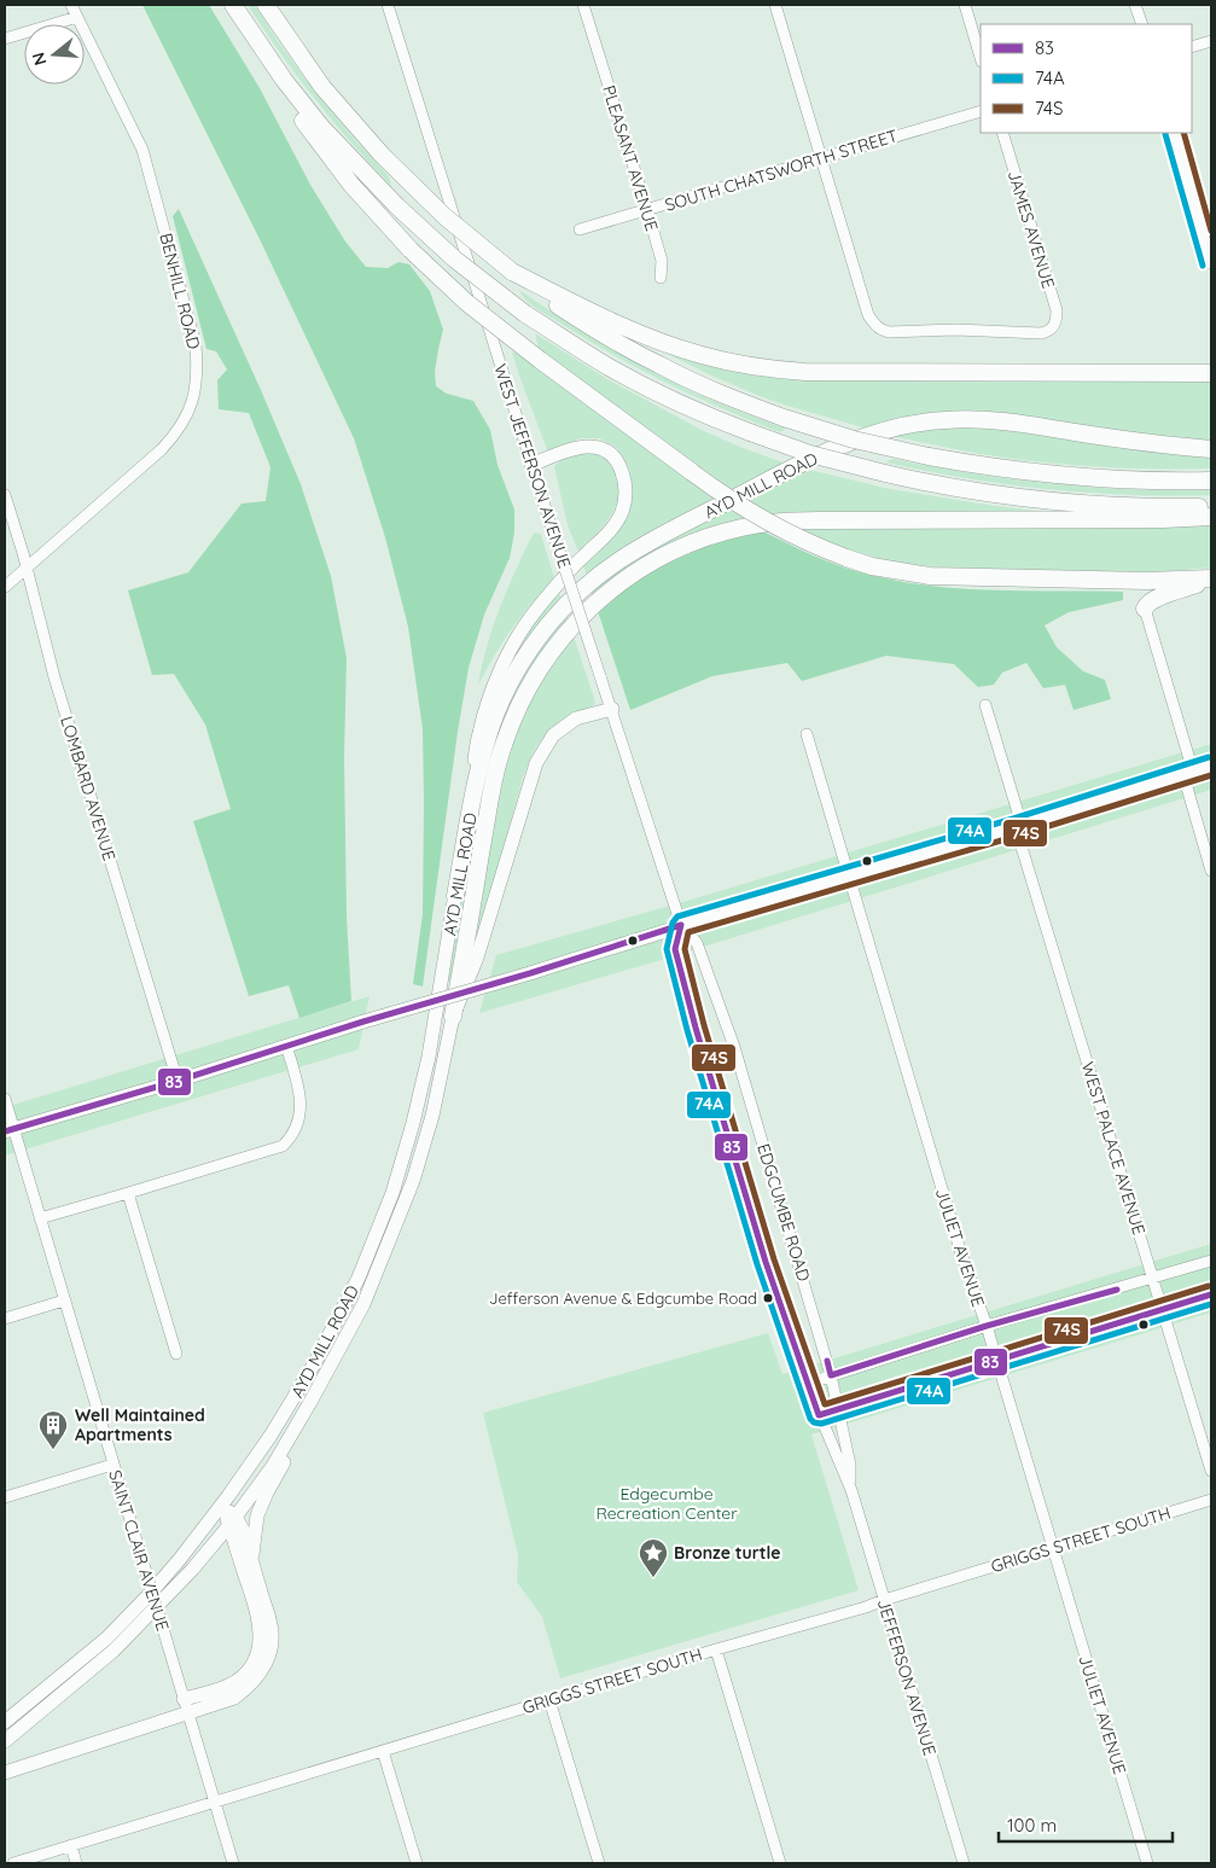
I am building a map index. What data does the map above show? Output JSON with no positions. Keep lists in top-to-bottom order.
{
  "streets": {
    "highway": ["AYD MILL ROAD"],
    "street": [
      "PLEASANT AVENUE",
      "SOUTH CHATSWORTH STREET",
      "JAMES AVENUE",
      "BENHILL ROAD",
      "WEST JEFFERSON AVENUE",
      "LOMBARD AVENUE",
      "WEST PALACE AVENUE",
      "EDGCUMBE ROAD",
      "JULIET AVENUE",
      "GRIGGS STREET SOUTH",
      "SAINT CLAIR AVENUE",
      "JEFFERSON AVENUE"
    ]
  },
  "crossings": [
    ["PLEASANT AVENUE", "SOUTH CHATSWORTH STREET"],
    ["SOUTH CHATSWORTH STREET", "JAMES AVENUE"],
    ["BENHILL ROAD", "LOMBARD AVENUE"],
    ["WEST JEFFERSON AVENUE", "AYD MILL ROAD"],
    ["WEST JEFFERSON AVENUE", "EDGCUMBE ROAD"],
    ["EDGCUMBE ROAD", "JEFFERSON AVENUE"],
    ["JULIET AVENUE", "GRIGGS STREET SOUTH"],
    ["GRIGGS STREET SOUTH", "SAINT CLAIR AVENUE"],
    ["GRIGGS STREET SOUTH", "JEFFERSON AVENUE"]
  ],
  "parks": ["Edgecumbe Recreation Center"],
  "places": {
    "other": ["Jefferson Avenue & Edgcumbe Road"],
    "building": ["Well Maintained Apartments"],
    "place": ["Bronze turtle"]
  },
  "lines": ["transit line 74S", "transit line 74A", "transit line 83"],
  "legend": ["83", "74A", "74S"],
  "scale_bar": "100 m",
  "north": "left"
}
